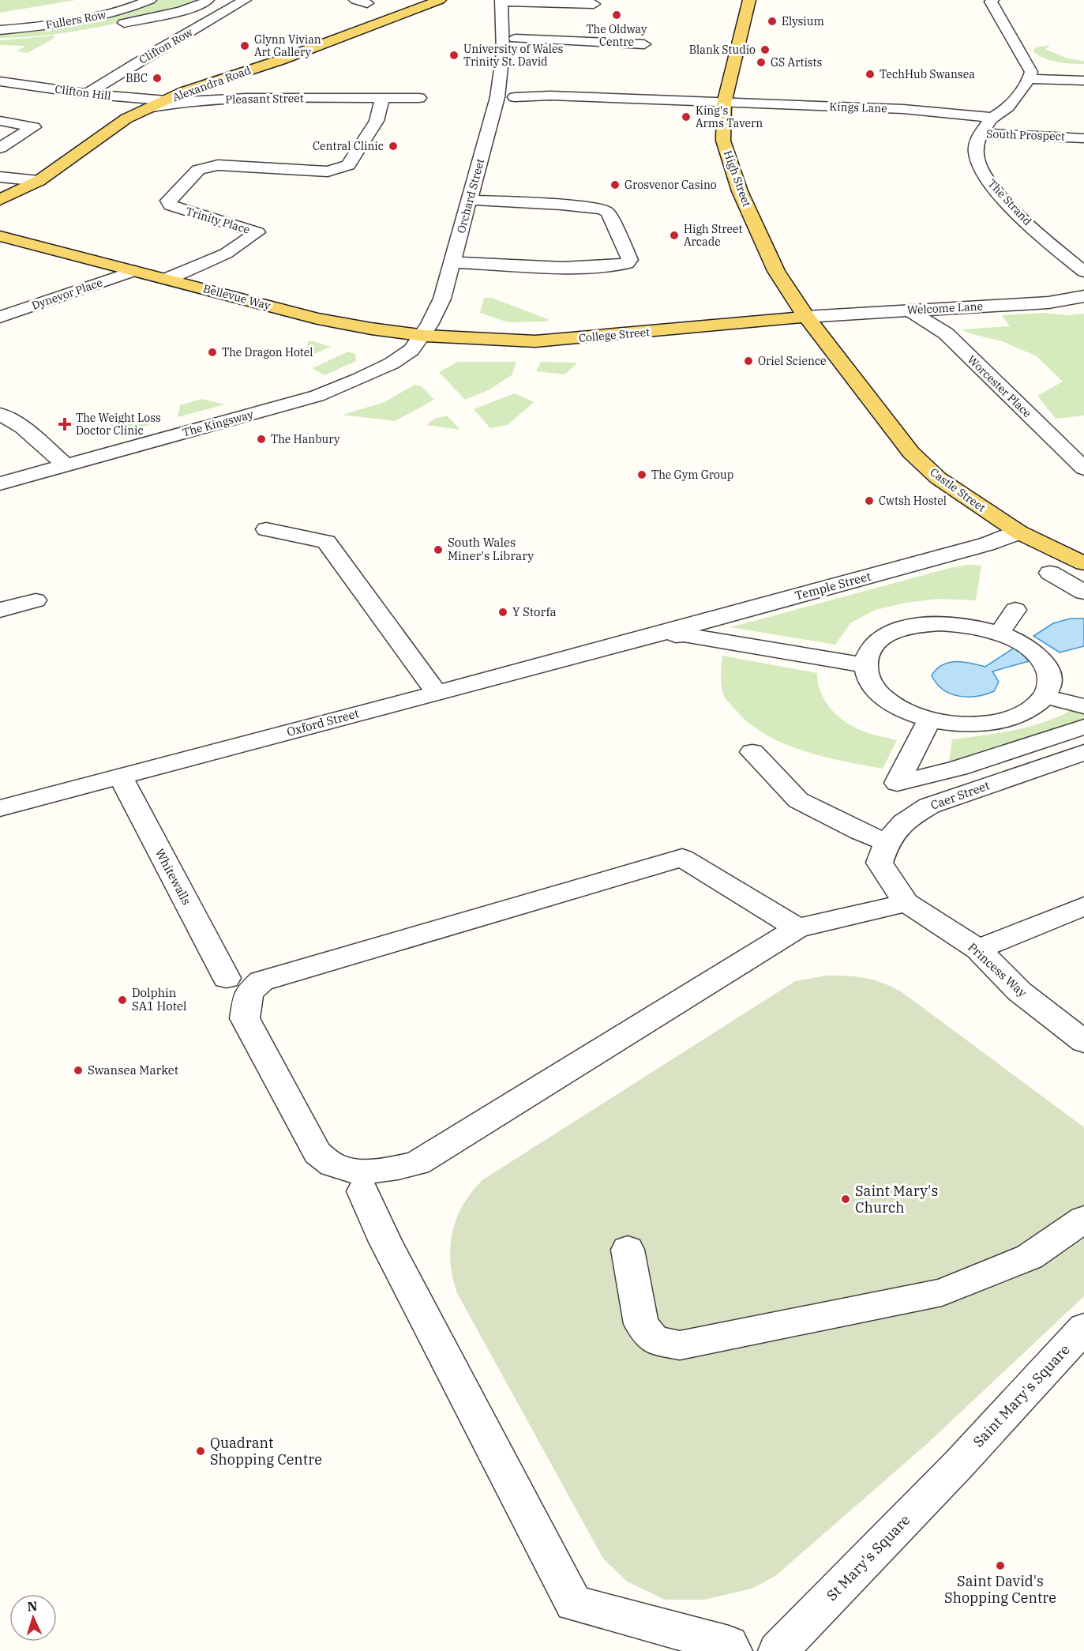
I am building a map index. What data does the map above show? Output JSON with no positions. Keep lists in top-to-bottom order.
{
  "streets": {
    "main road": [
      "Alexandra Road",
      "High Street",
      "Bellevue Way",
      "College Street",
      "Castle Street"
    ],
    "street": [
      "Fullers Row",
      "Clifton Row",
      "Clifton Hill",
      "Pleasant Street",
      "Kings Lane",
      "South Prospect",
      "Orchard Street",
      "The Strand",
      "Trinity Place",
      "Dynevor Place",
      "Welcome Lane",
      "Worcester Place",
      "The Kingsway",
      "Temple Street",
      "Oxford Street",
      "Caer Street",
      "Whitewalls",
      "Princess Way",
      "Saint Mary's Square",
      "St Mary's Square"
    ]
  },
  "crossings": [
    ["Clifton Row", "Clifton Hill"],
    ["Alexandra Road", "Clifton Hill"],
    ["Alexandra Road", "Pleasant Street"],
    ["Pleasant Street", "Trinity Place"],
    ["Kings Lane", "South Prospect"],
    ["Kings Lane", "High Street"],
    ["South Prospect", "The Strand"],
    ["High Street", "Welcome Lane"],
    ["High Street", "College Street"],
    ["High Street", "Castle Street"],
    ["Orchard Street", "Bellevue Way"],
    ["Orchard Street", "College Street"],
    ["Orchard Street", "The Kingsway"],
    ["Trinity Place", "Bellevue Way"],
    ["Dynevor Place", "Bellevue Way"],
    ["Bellevue Way", "College Street"],
    ["Bellevue Way", "The Kingsway"],
    ["Welcome Lane", "College Street"],
    ["Welcome Lane", "Worcester Place"],
    ["Welcome Lane", "Castle Street"],
    ["College Street", "The Kingsway"],
    ["College Street", "Castle Street"],
    ["Castle Street", "Temple Street"],
    ["Temple Street", "Oxford Street"],
    ["Oxford Street", "Whitewalls"],
    ["Caer Street", "Princess Way"],
    ["Saint Mary's Square", "St Mary's Square"]
  ],
  "places": {
    "other": [
      "The Oldway Centre",
      "Elysium",
      "Glynn Vivian Art Gallery",
      "Blank Studio",
      "University of Wales Trinity St. David",
      "GS Artists",
      "TechHub Swansea",
      "BBC",
      "King's Arms Tavern",
      "Central Clinic",
      "Grosvenor Casino",
      "High Street Arcade",
      "The Dragon Hotel",
      "Oriel Science",
      "The Hanbury",
      "The Gym Group",
      "Cwtsh Hostel",
      "South Wales Miner's Library",
      "Y Storfa",
      "Dolphin SA1 Hotel",
      "Swansea Market",
      "Saint Mary's Church",
      "Quadrant Shopping Centre",
      "Saint David's Shopping Centre"
    ],
    "health": ["The Weight Loss Doctor Clinic"]
  },
  "north": "top"
}
